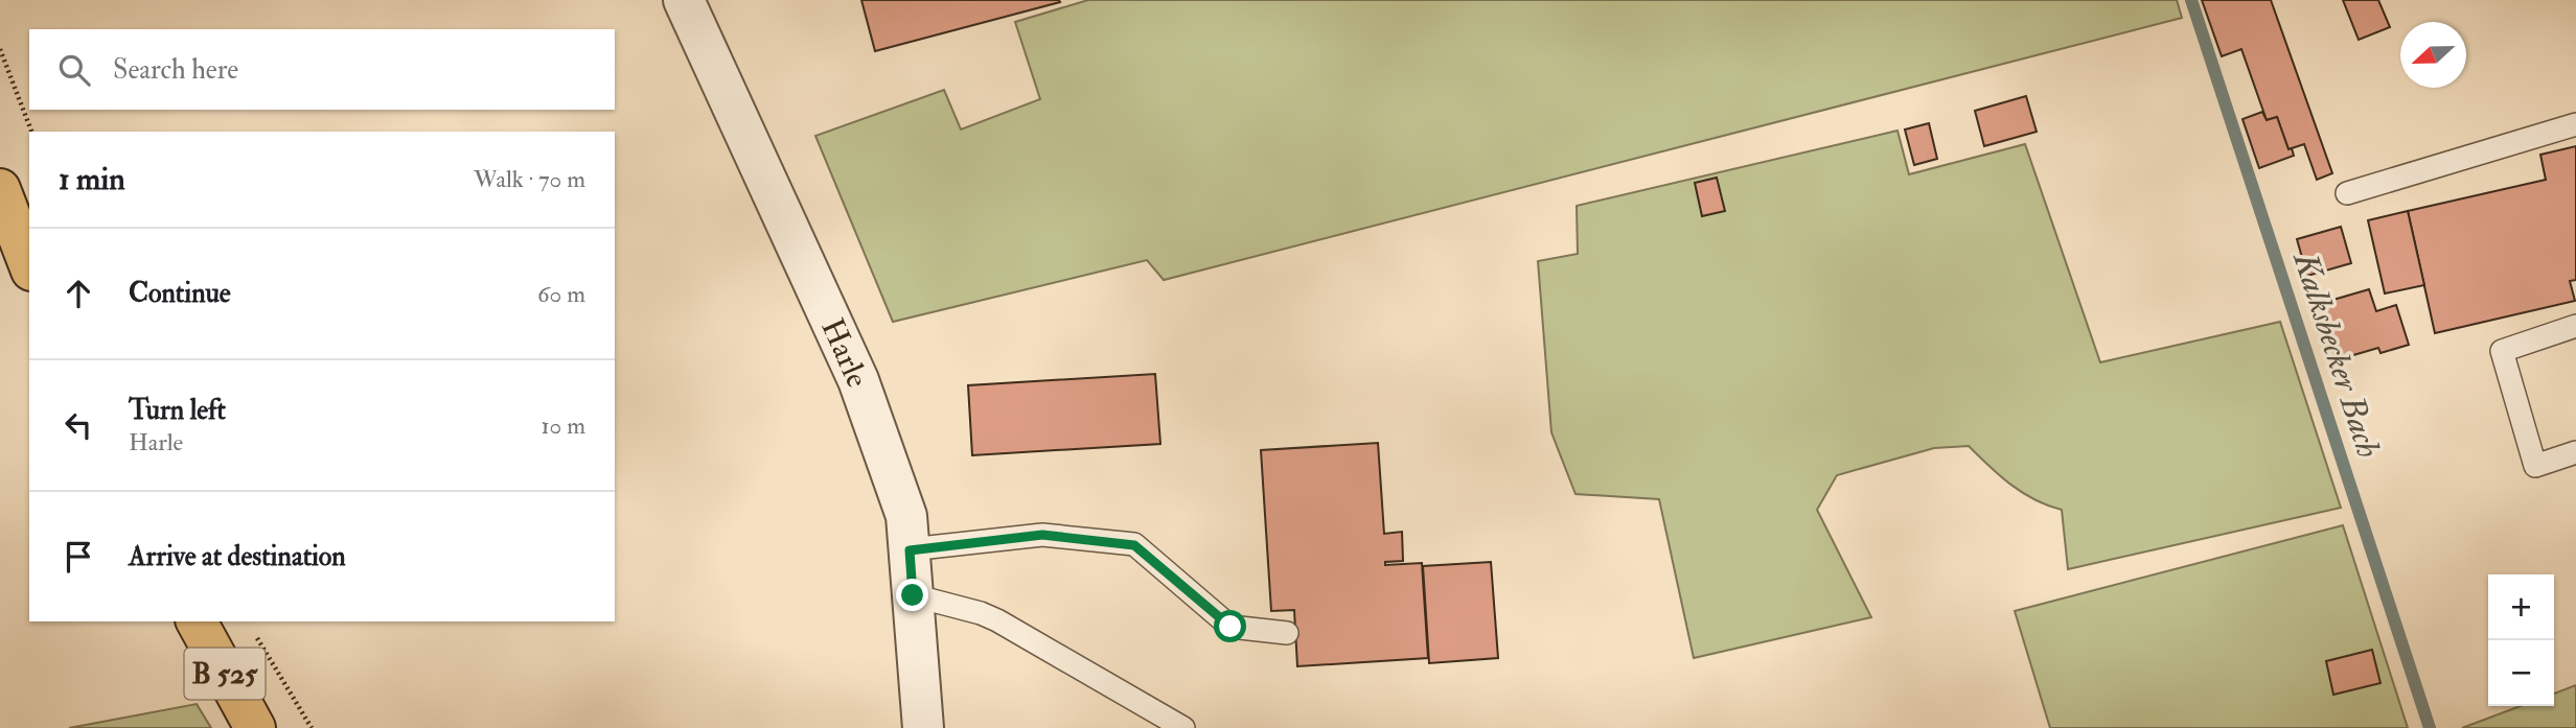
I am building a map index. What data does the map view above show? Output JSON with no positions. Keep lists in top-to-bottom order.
{
  "streets": {
    "main road": ["B 525"],
    "street": ["Harle"]
  },
  "water": ["Kalksbecker Bach"],
  "north": "left",
  "page": {
    "search": "Search here",
    "heading": ["1 min", "Walk · 70 m"],
    "list": [
      ["Continue", "60 m"],
      ["Turn left", "Harle", "10 m"],
      "Arrive at destination"
    ],
    "map_buttons": ["+", "−"]
  }
}
